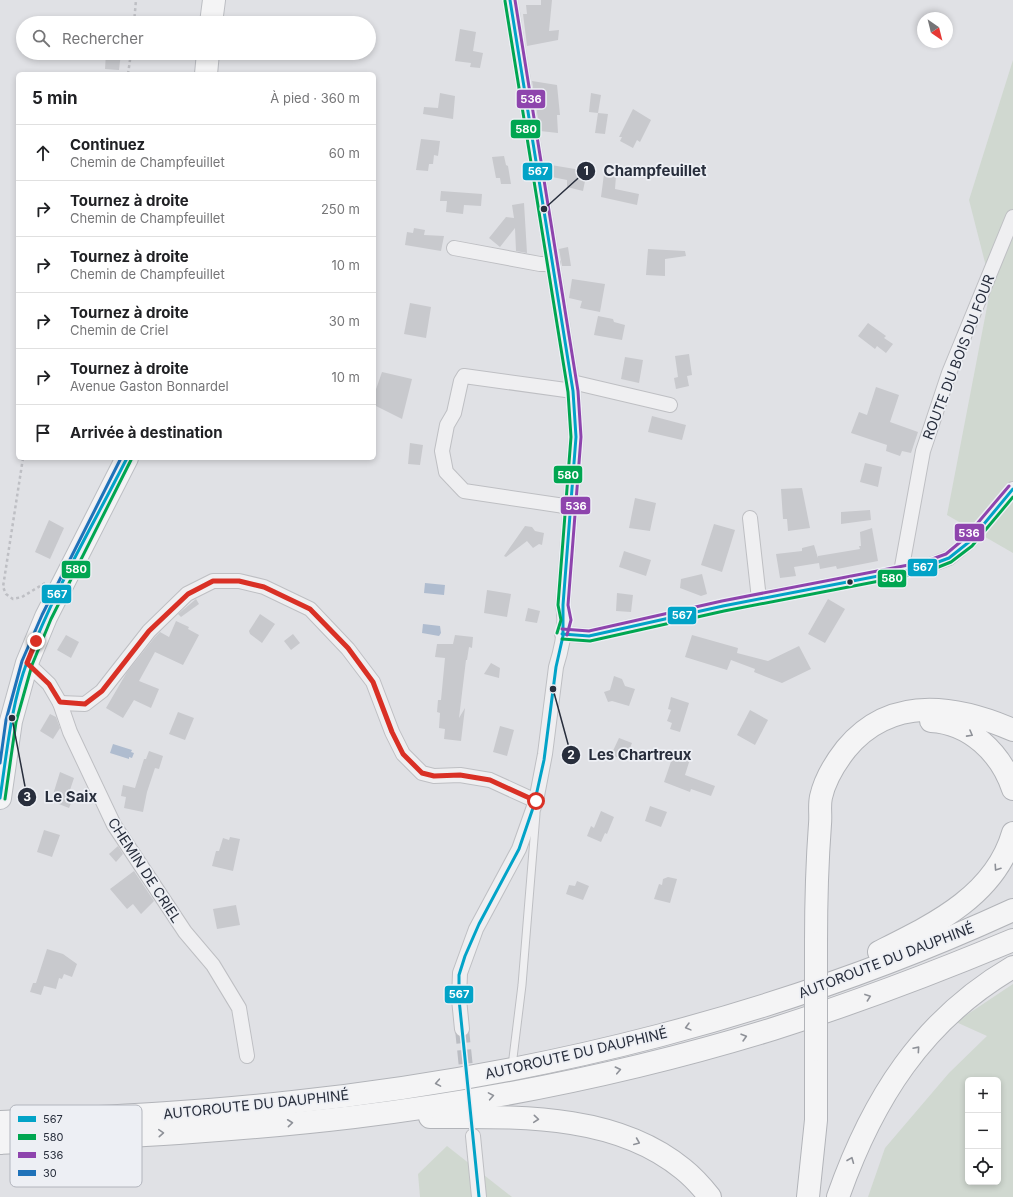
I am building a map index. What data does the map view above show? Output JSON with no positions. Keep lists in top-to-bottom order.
{
  "streets": {
    "main road": ["AUTOROUTE DU DAUPHINÉ"],
    "street": ["ROUTE DU BOIS DU FOUR", "CHEMIN DE CRIEL"]
  },
  "places": ["Champfeuillet", "Les Chartreux", "Le Saix"],
  "lines": [
    "transit line 567",
    "transit line 536",
    "transit line 580",
    "transit line 30"
  ],
  "legend": [
    "567",
    "580",
    "536",
    "30"
  ],
  "north": "bottom right",
  "page": {
    "search": "Rechercher",
    "heading": ["5 min", "À pied · 360 m"],
    "list": [
      ["Continuez", "Chemin de Champfeuillet", "60 m"],
      ["Tournez à droite", "Chemin de Champfeuillet", "250 m"],
      ["Tournez à droite", "Chemin de Champfeuillet", "10 m"],
      ["Tournez à droite", "Chemin de Criel", "30 m"],
      ["Tournez à droite", "Avenue Gaston Bonnardel", "10 m"],
      "Arrivée à destination"
    ],
    "map_buttons": ["+", "−"]
  }
}
